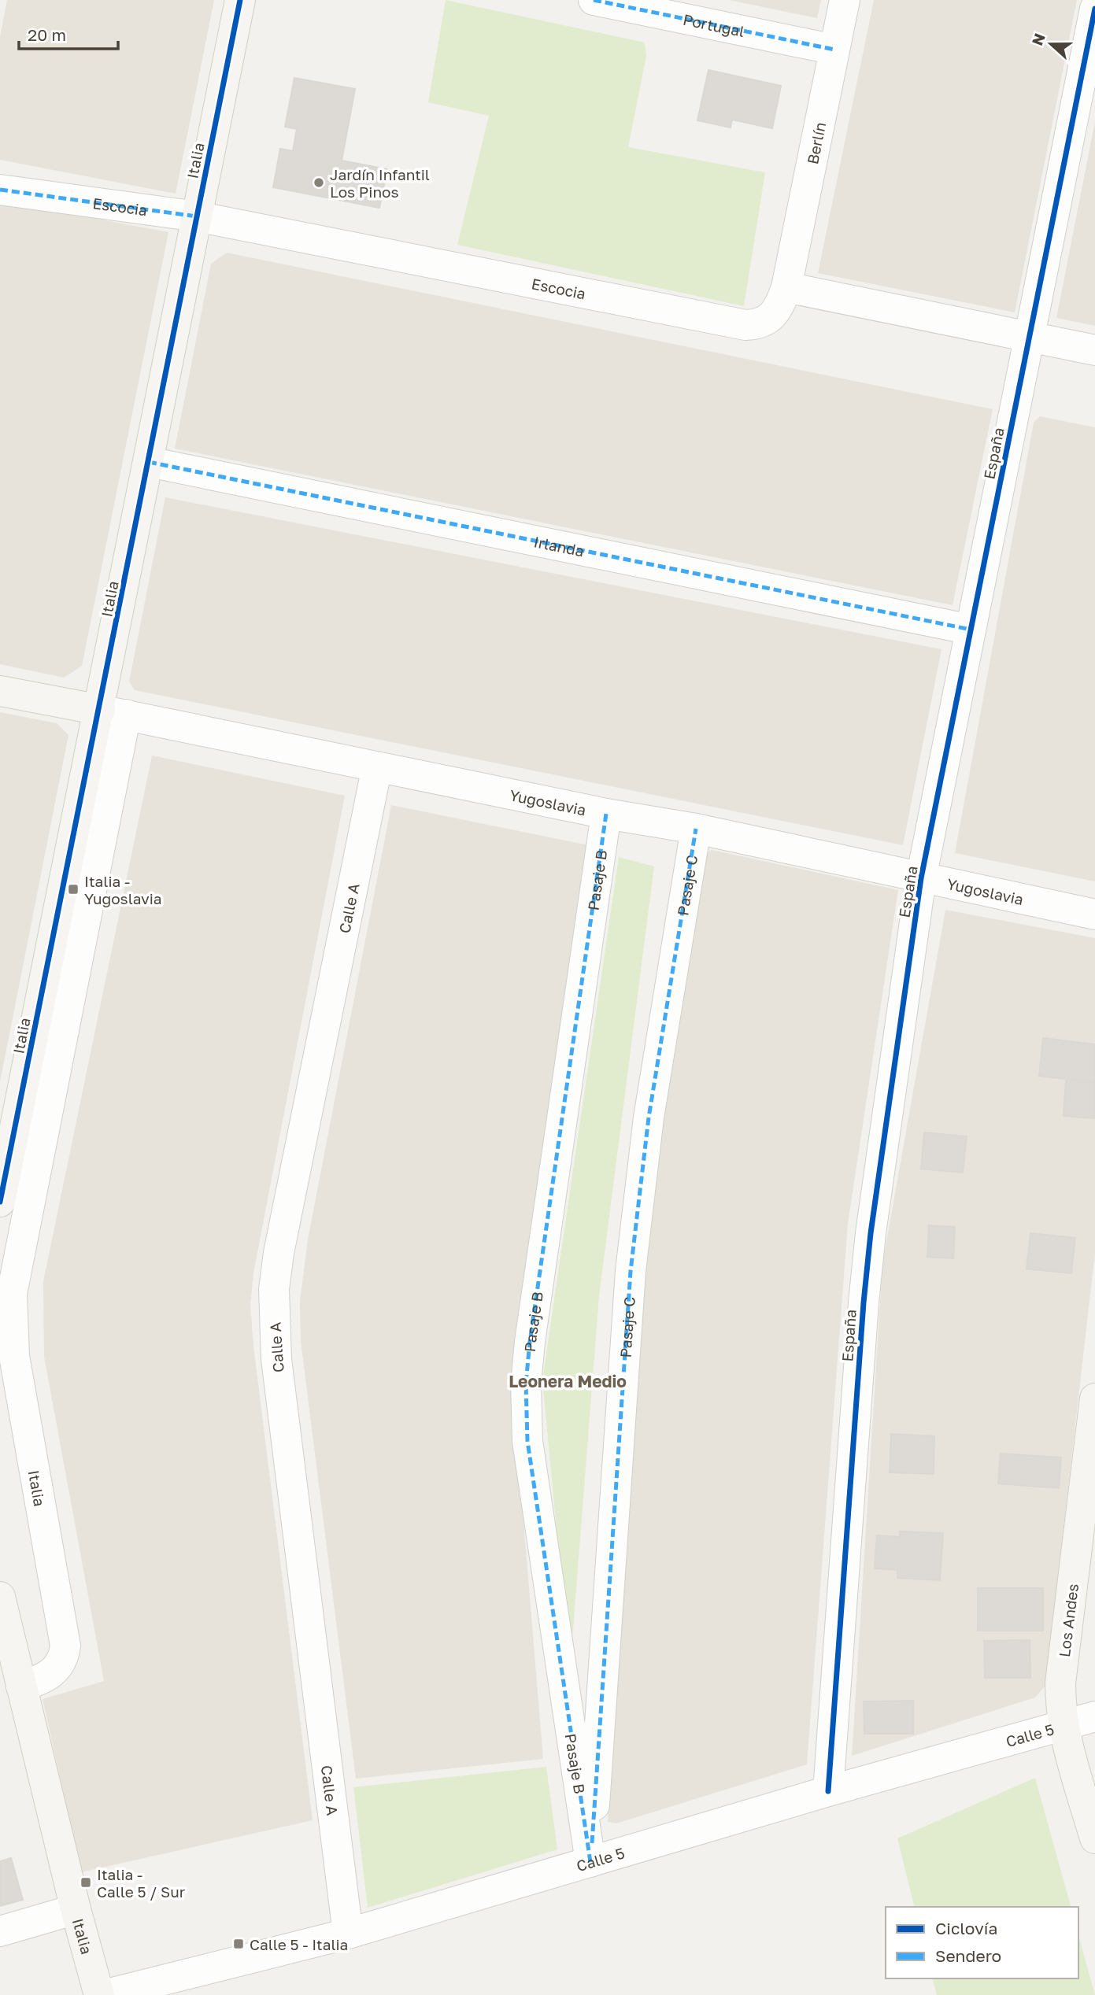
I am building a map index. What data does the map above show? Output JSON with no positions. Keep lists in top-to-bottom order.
{
  "streets": {
    "street": [
      "Portugal",
      "Berlín",
      "Italia",
      "Escocia",
      "España",
      "Irlanda",
      "Yugoslavia",
      "Pasaje B",
      "Pasaje C",
      "Calle A",
      "Los Andes",
      "Calle 5"
    ]
  },
  "crossings": [
    ["Portugal", "Berlín"],
    ["Berlín", "Escocia"],
    ["Italia", "Escocia"],
    ["Italia", "Irlanda"],
    ["Italia", "Yugoslavia"],
    ["España", "Irlanda"],
    ["España", "Yugoslavia"],
    ["España", "Calle 5"],
    ["Yugoslavia", "Pasaje B"],
    ["Yugoslavia", "Pasaje C"],
    ["Yugoslavia", "Calle A"],
    ["Pasaje B", "Pasaje C"],
    ["Pasaje B", "Calle 5"],
    ["Pasaje C", "Calle 5"],
    ["Calle A", "Calle 5"],
    ["Los Andes", "Calle 5"]
  ],
  "districts": ["Leonera Medio"],
  "places": {
    "other": ["Jardín Infantil Los Pinos"],
    "transit": ["Italia - Yugoslavia", "Italia - Calle 5 / Sur", "Calle 5 - Italia"]
  },
  "legend": ["Ciclovía", "Sendero"],
  "scale_bar": "20 m",
  "north": "left"
}
